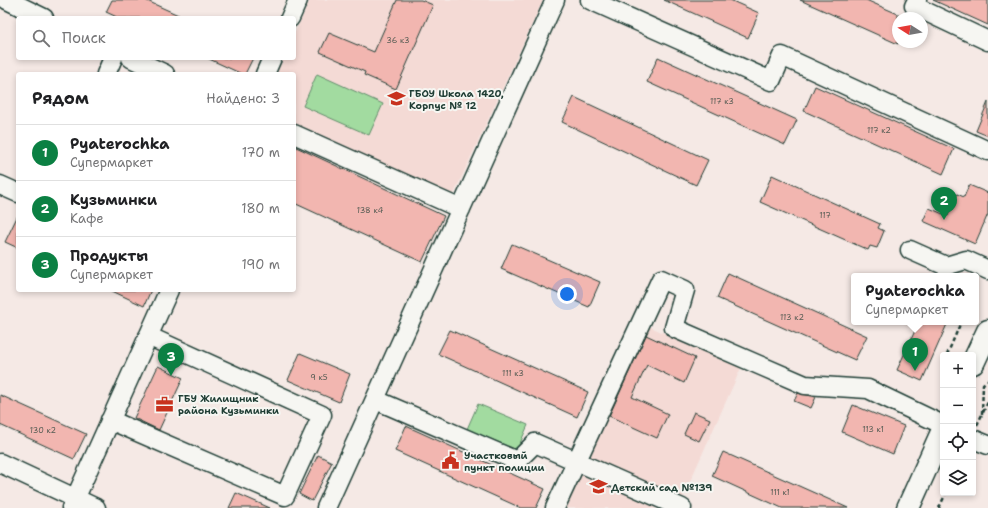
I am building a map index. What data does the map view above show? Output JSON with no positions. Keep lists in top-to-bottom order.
{
  "places": {
    "school or university": ["ГБОУ Школа 1420, Корпус № 12", "Детский сад №139"],
    "office": ["ГБУ Жилищник района Кузьминки"],
    "public building": ["Участковый пункт полиции"]
  },
  "house_numbers": [
    "36 к3",
    "117 к3",
    "117 к2",
    "138 к4",
    "117",
    "113 к2",
    "111 к3",
    "9 к5",
    "113 к1",
    "130 к2",
    "111 к1"
  ],
  "north": "left",
  "page": {
    "search": "Поиск",
    "heading": ["Рядом", "Найдено: 3"],
    "list": [
      {
        "mark": "1",
        "name": "Pyaterochka",
        "note": "Супермаркет",
        "value": "170 m"
      },
      {
        "mark": "2",
        "name": "Кузьминки",
        "note": "Кафе",
        "value": "180 m"
      },
      {
        "mark": "3",
        "name": "Продукты",
        "note": "Супермаркет",
        "value": "190 m"
      }
    ],
    "pins": ["2", "1", "3"],
    "popup": ["Pyaterochka", "Супермаркет"],
    "map_buttons": ["+", "−"]
  }
}
